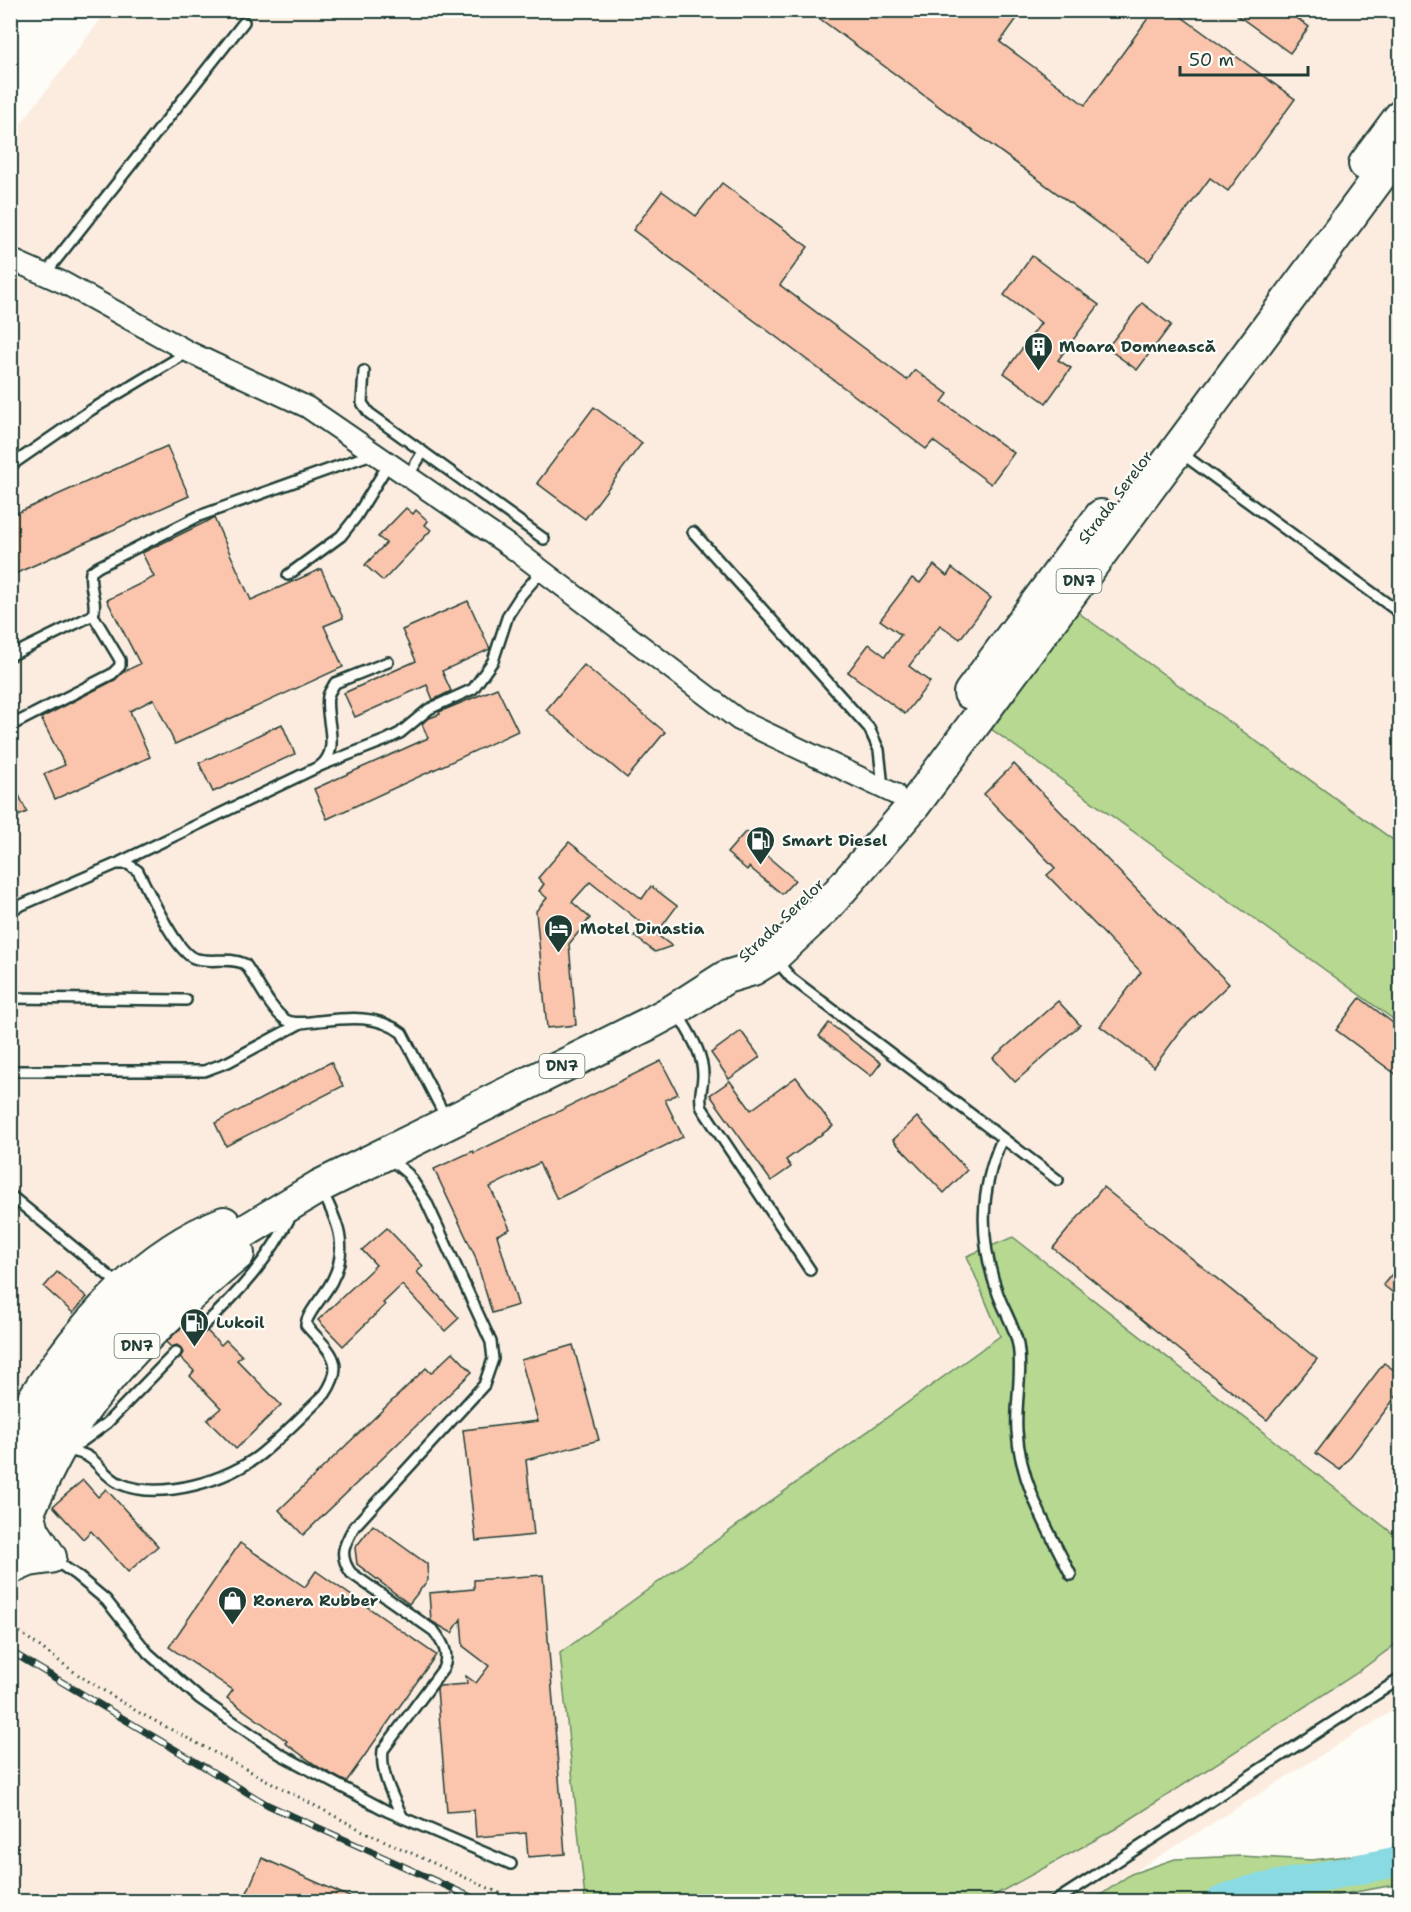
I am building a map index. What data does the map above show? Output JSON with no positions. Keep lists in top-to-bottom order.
{
  "streets": {
    "highway": ["Strada Serelor", "DN7"]
  },
  "crossings": [
    ["Strada Serelor", "DN7"]
  ],
  "places": {
    "building": ["Moara Domnească"],
    "fuel station": ["Smart Diesel", "Lukoil"],
    "hotel": ["Motel Dinastia"],
    "shop": ["Ronera Rubber"]
  },
  "scale_bar": "50 m"
}
